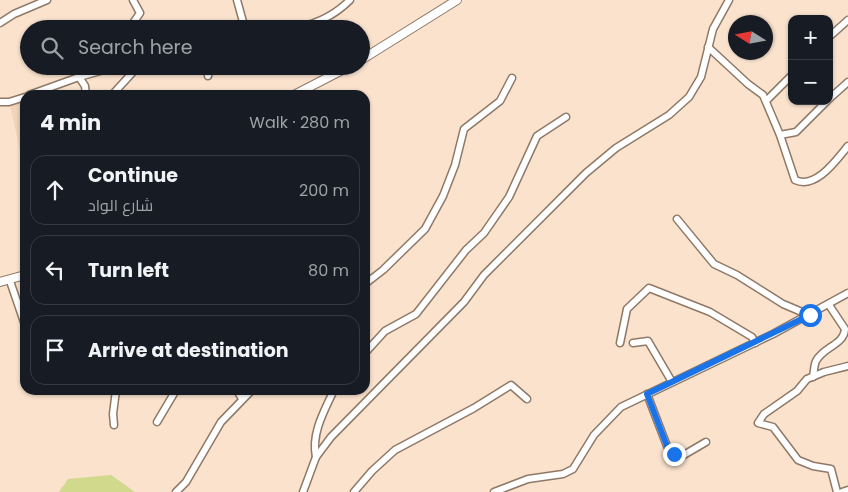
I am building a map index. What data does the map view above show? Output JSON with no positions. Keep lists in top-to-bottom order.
{
  "north": "left",
  "page": {
    "map_buttons": ["+", "−"],
    "search": "Search here",
    "heading": ["4 min", "Walk · 280 m"],
    "list": [
      ["Continue", "شارع الواد", "200 m"],
      ["Turn left", "80 m"],
      "Arrive at destination"
    ]
  }
}
